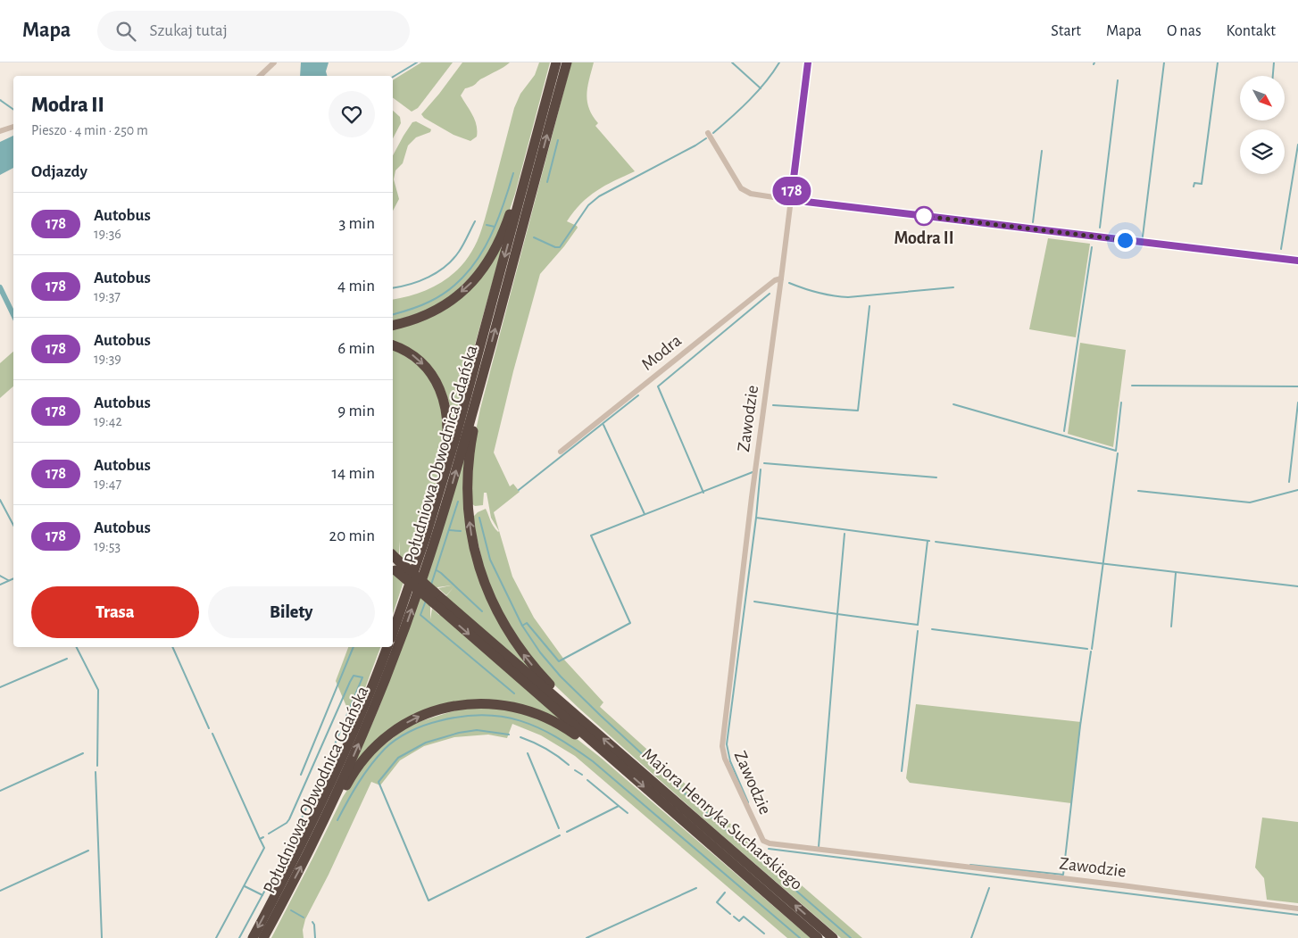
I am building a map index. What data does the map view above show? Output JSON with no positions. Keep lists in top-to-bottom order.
{
  "streets": {
    "highway": ["Południowa Obwodnica Gdańska", "Majora Henryka Sucharskiego"],
    "street": ["Modra", "Zawodzie"]
  },
  "crossings": [
    ["Modra", "Zawodzie"]
  ],
  "places": ["Modra II"],
  "lines": ["bus line 178"],
  "north": "bottom right",
  "page": {
    "header": "Mapa",
    "search": "Szukaj tutaj",
    "nav": [
      "Start",
      "Mapa",
      "O nas",
      "Kontakt"
    ],
    "on_map": "178",
    "heading": [
      ["Modra II", "Pieszo · 4 min · 250 m"],
      "Odjazdy"
    ],
    "list": [
      {
        "mark": "178",
        "name": "Autobus",
        "note": "19:36",
        "value": "3 min"
      },
      {
        "mark": "178",
        "name": "Autobus",
        "note": "19:37",
        "value": "4 min"
      },
      {
        "mark": "178",
        "name": "Autobus",
        "note": "19:39",
        "value": "6 min"
      },
      {
        "mark": "178",
        "name": "Autobus",
        "note": "19:42",
        "value": "9 min"
      },
      {
        "mark": "178",
        "name": "Autobus",
        "note": "19:47",
        "value": "14 min"
      },
      {
        "mark": "178",
        "name": "Autobus",
        "note": "19:53",
        "value": "20 min"
      }
    ],
    "buttons": ["Trasa", "Bilety"]
  }
}
